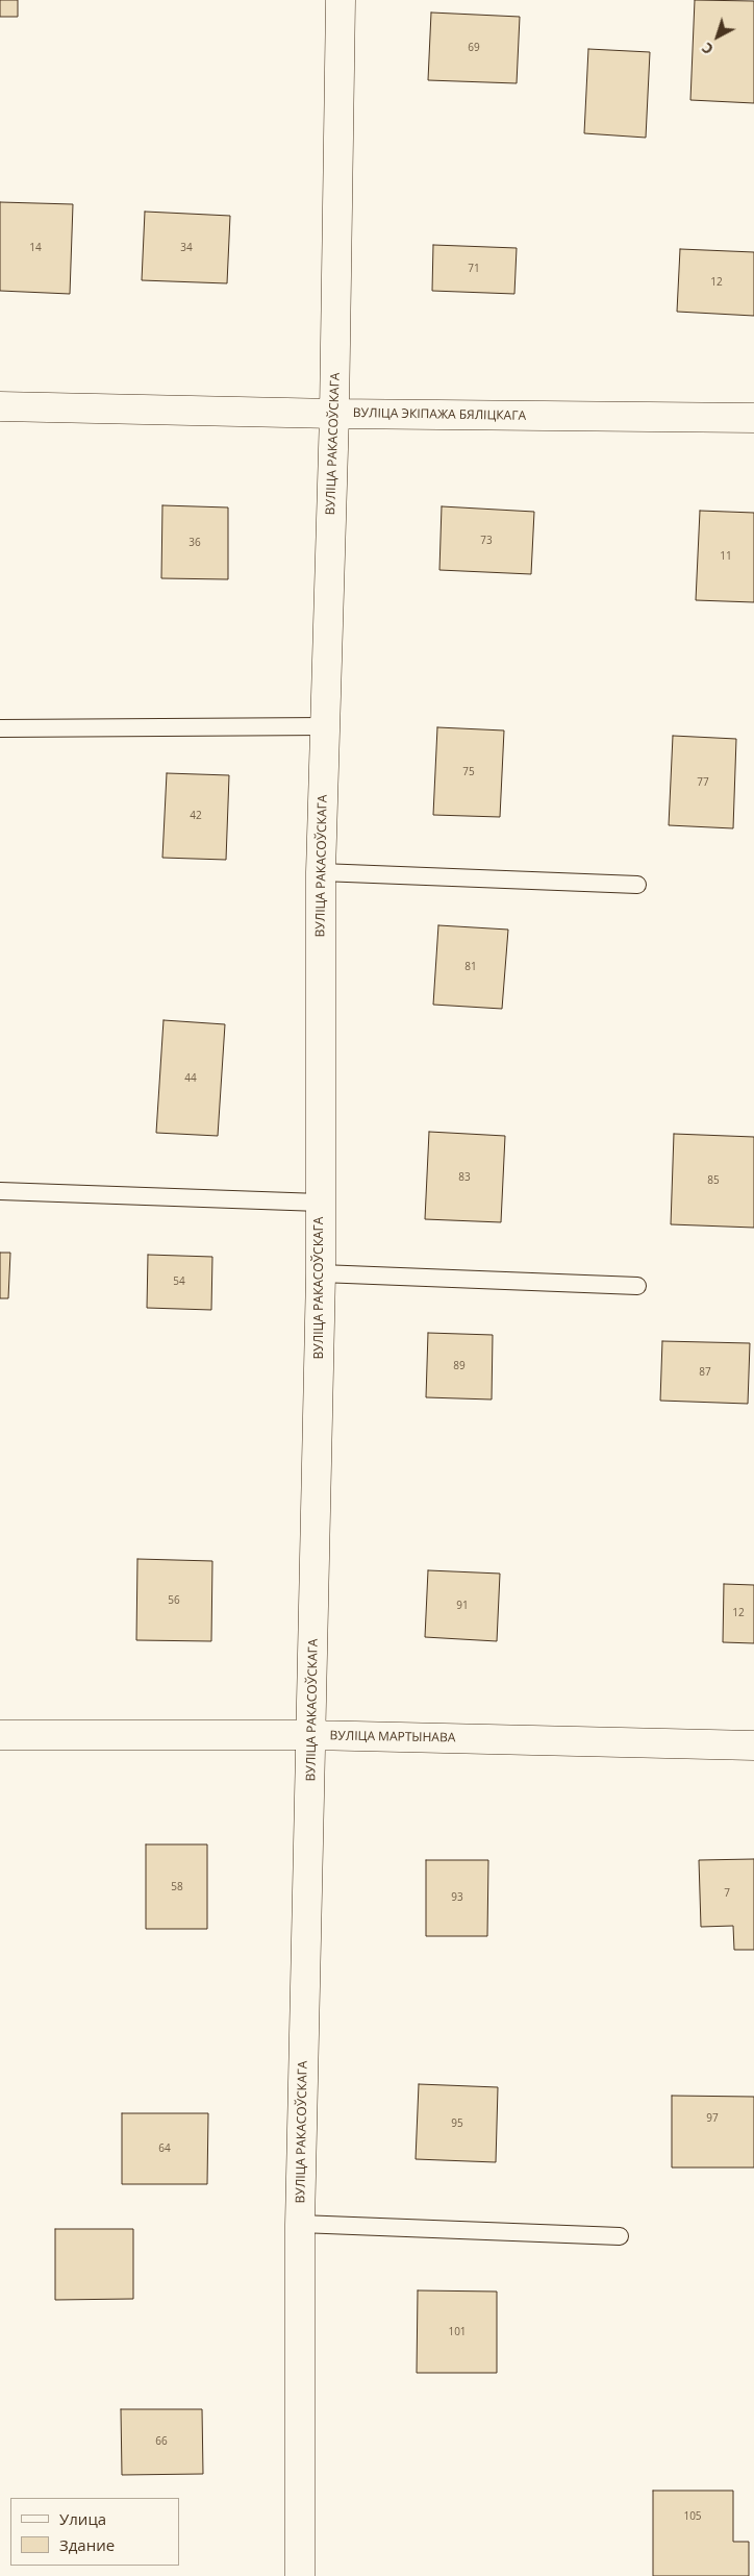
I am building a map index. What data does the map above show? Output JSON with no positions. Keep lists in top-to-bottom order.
{
  "streets": {
    "street": ["ВУЛІЦА ЭКІПАЖА БЯЛІЦКАГА", "ВУЛІЦА РАКАСОЎСКАГА", "ВУЛІЦА МАРТЫНАВА"]
  },
  "crossings": [
    ["ВУЛІЦА ЭКІПАЖА БЯЛІЦКАГА", "ВУЛІЦА РАКАСОЎСКАГА"],
    ["ВУЛІЦА РАКАСОЎСКАГА", "ВУЛІЦА МАРТЫНАВА"]
  ],
  "house_numbers": [
    "69",
    "14",
    "34",
    "71",
    "12",
    "73",
    "36",
    "11",
    "75",
    "77",
    "42",
    "81",
    "44",
    "83",
    "85",
    "54",
    "89",
    "87",
    "56",
    "91",
    "12",
    "58",
    "7",
    "93",
    "97",
    "95",
    "64",
    "101",
    "66",
    "105"
  ],
  "legend": ["Улица", "Здание"],
  "north": "bottom left"
}
